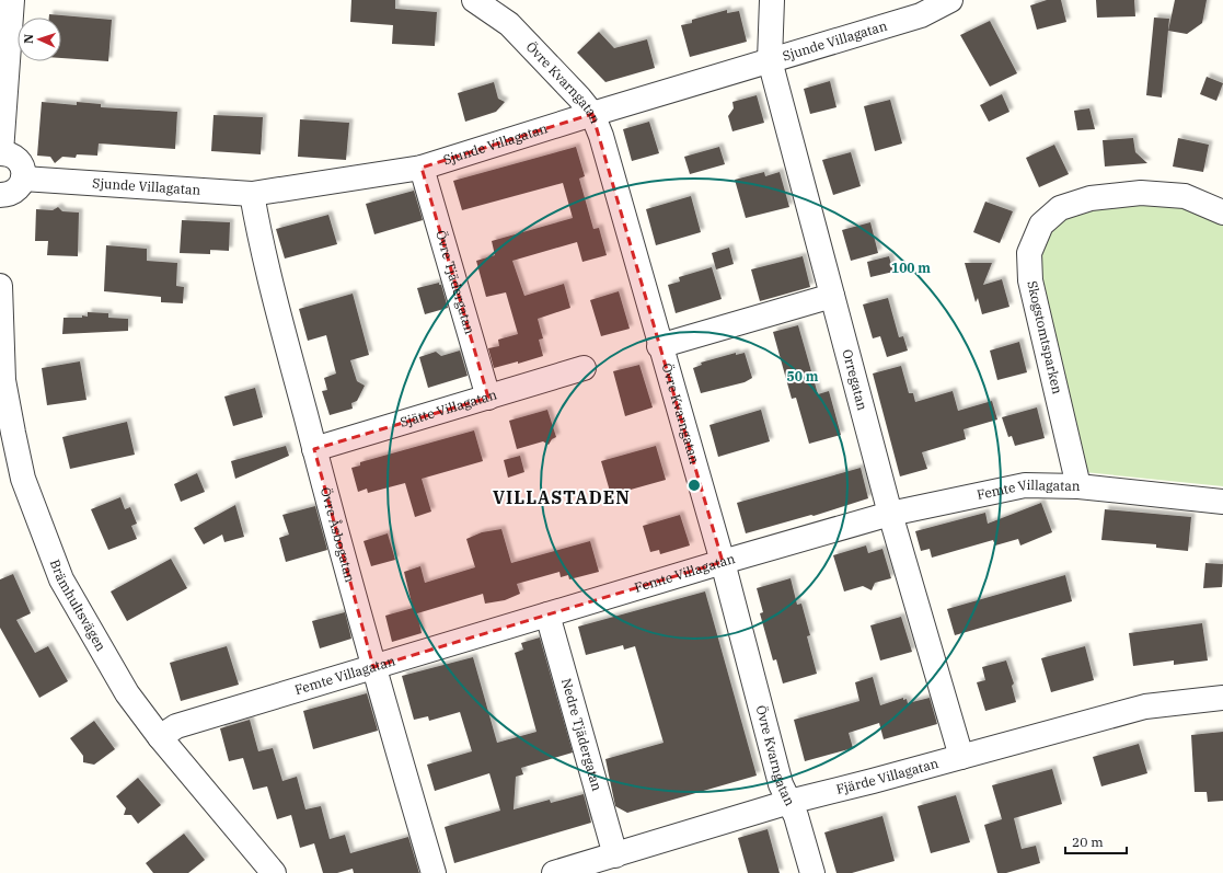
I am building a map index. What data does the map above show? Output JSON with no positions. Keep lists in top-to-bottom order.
{
  "streets": {
    "street": [
      "Sjunde Villagatan",
      "Övre Kvarngatan",
      "Övre Tjädergatan",
      "Skogstomtsparken",
      "Orregatan",
      "Sjätte Villagatan",
      "Femte Villagatan",
      "Övre Åsbogatan",
      "Brämhultsvägen",
      "Nedre Tjädergatan",
      "Fjärde Villagatan"
    ]
  },
  "crossings": [
    ["Sjunde Villagatan", "Övre Kvarngatan"],
    ["Sjunde Villagatan", "Övre Tjädergatan"],
    ["Sjunde Villagatan", "Orregatan"],
    ["Sjunde Villagatan", "Övre Åsbogatan"],
    ["Övre Kvarngatan", "Femte Villagatan"],
    ["Övre Kvarngatan", "Fjärde Villagatan"],
    ["Övre Tjädergatan", "Sjätte Villagatan"],
    ["Skogstomtsparken", "Femte Villagatan"],
    ["Orregatan", "Femte Villagatan"],
    ["Orregatan", "Fjärde Villagatan"],
    ["Sjätte Villagatan", "Övre Åsbogatan"],
    ["Femte Villagatan", "Övre Åsbogatan"],
    ["Femte Villagatan", "Brämhultsvägen"],
    ["Femte Villagatan", "Nedre Tjädergatan"],
    ["Nedre Tjädergatan", "Fjärde Villagatan"]
  ],
  "districts": ["VILLASTADEN"],
  "scale_bar": "20 m",
  "north": "left",
  "rings": ["100 m", "50 m"]
}
